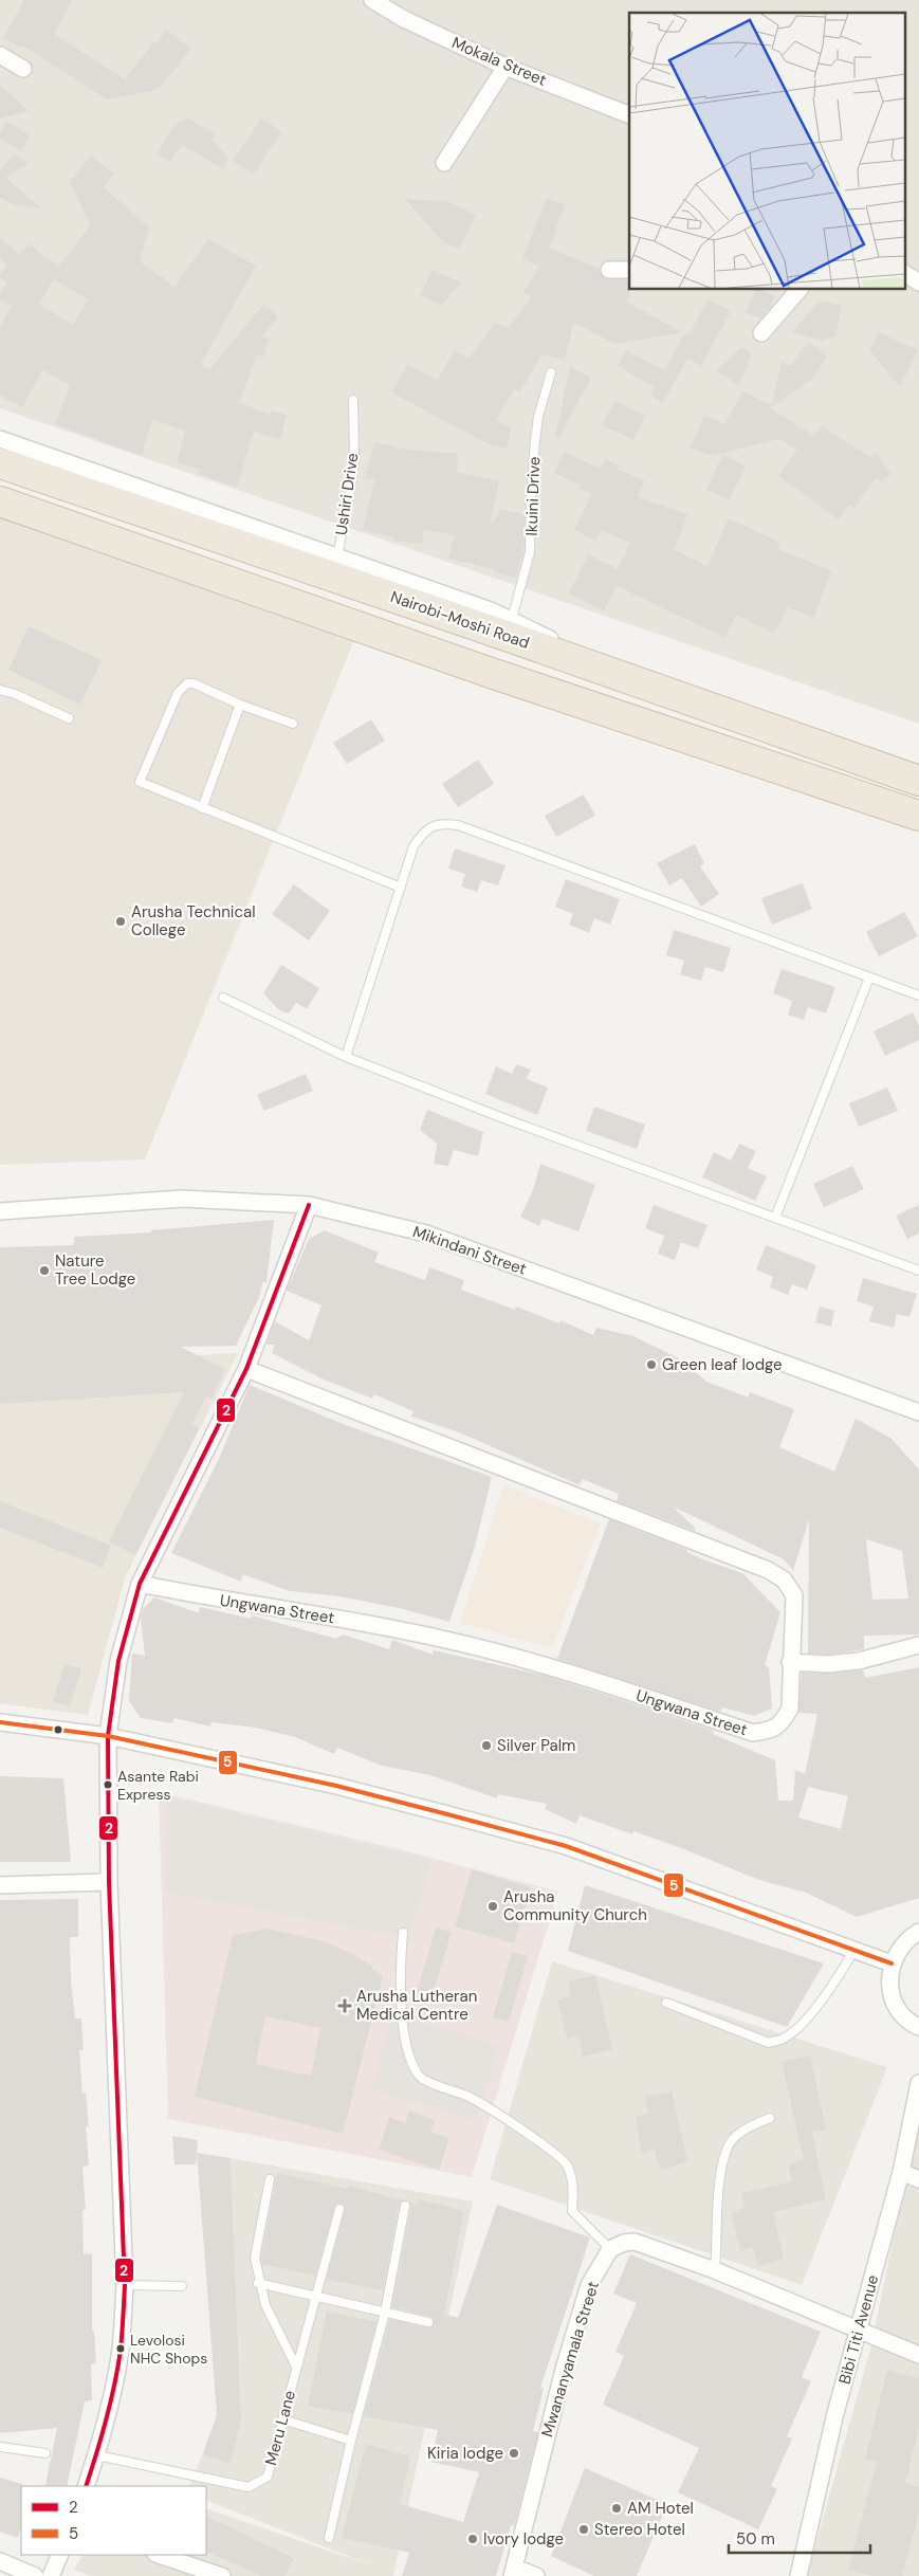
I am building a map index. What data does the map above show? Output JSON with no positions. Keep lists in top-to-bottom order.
{
  "streets": {
    "highway": ["Nairobi-Moshi Road"],
    "street": [
      "Mokala Street",
      "Mikindani Street",
      "Ungwana Street",
      "Bibi Titi Avenue",
      "Mwananyamala Street"
    ],
    "lane": ["Ushiri Drive", "Ikuini Drive", "Meru Lane"]
  },
  "places": {
    "other": [
      "Arusha Technical College",
      "Nature Tree Lodge",
      "Green leaf lodge",
      "Silver Palm",
      "Asante Rabi Express",
      "Arusha Community Church",
      "Levolosi NHC Shops",
      "Kiria lodge",
      "AM Hotel",
      "Stereo Hotel",
      "Ivory lodge"
    ],
    "health": ["Arusha Lutheran Medical Centre"]
  },
  "lines": ["transit line 2", "transit line 5"],
  "legend": ["2", "5"],
  "scale_bar": "50 m"
}
